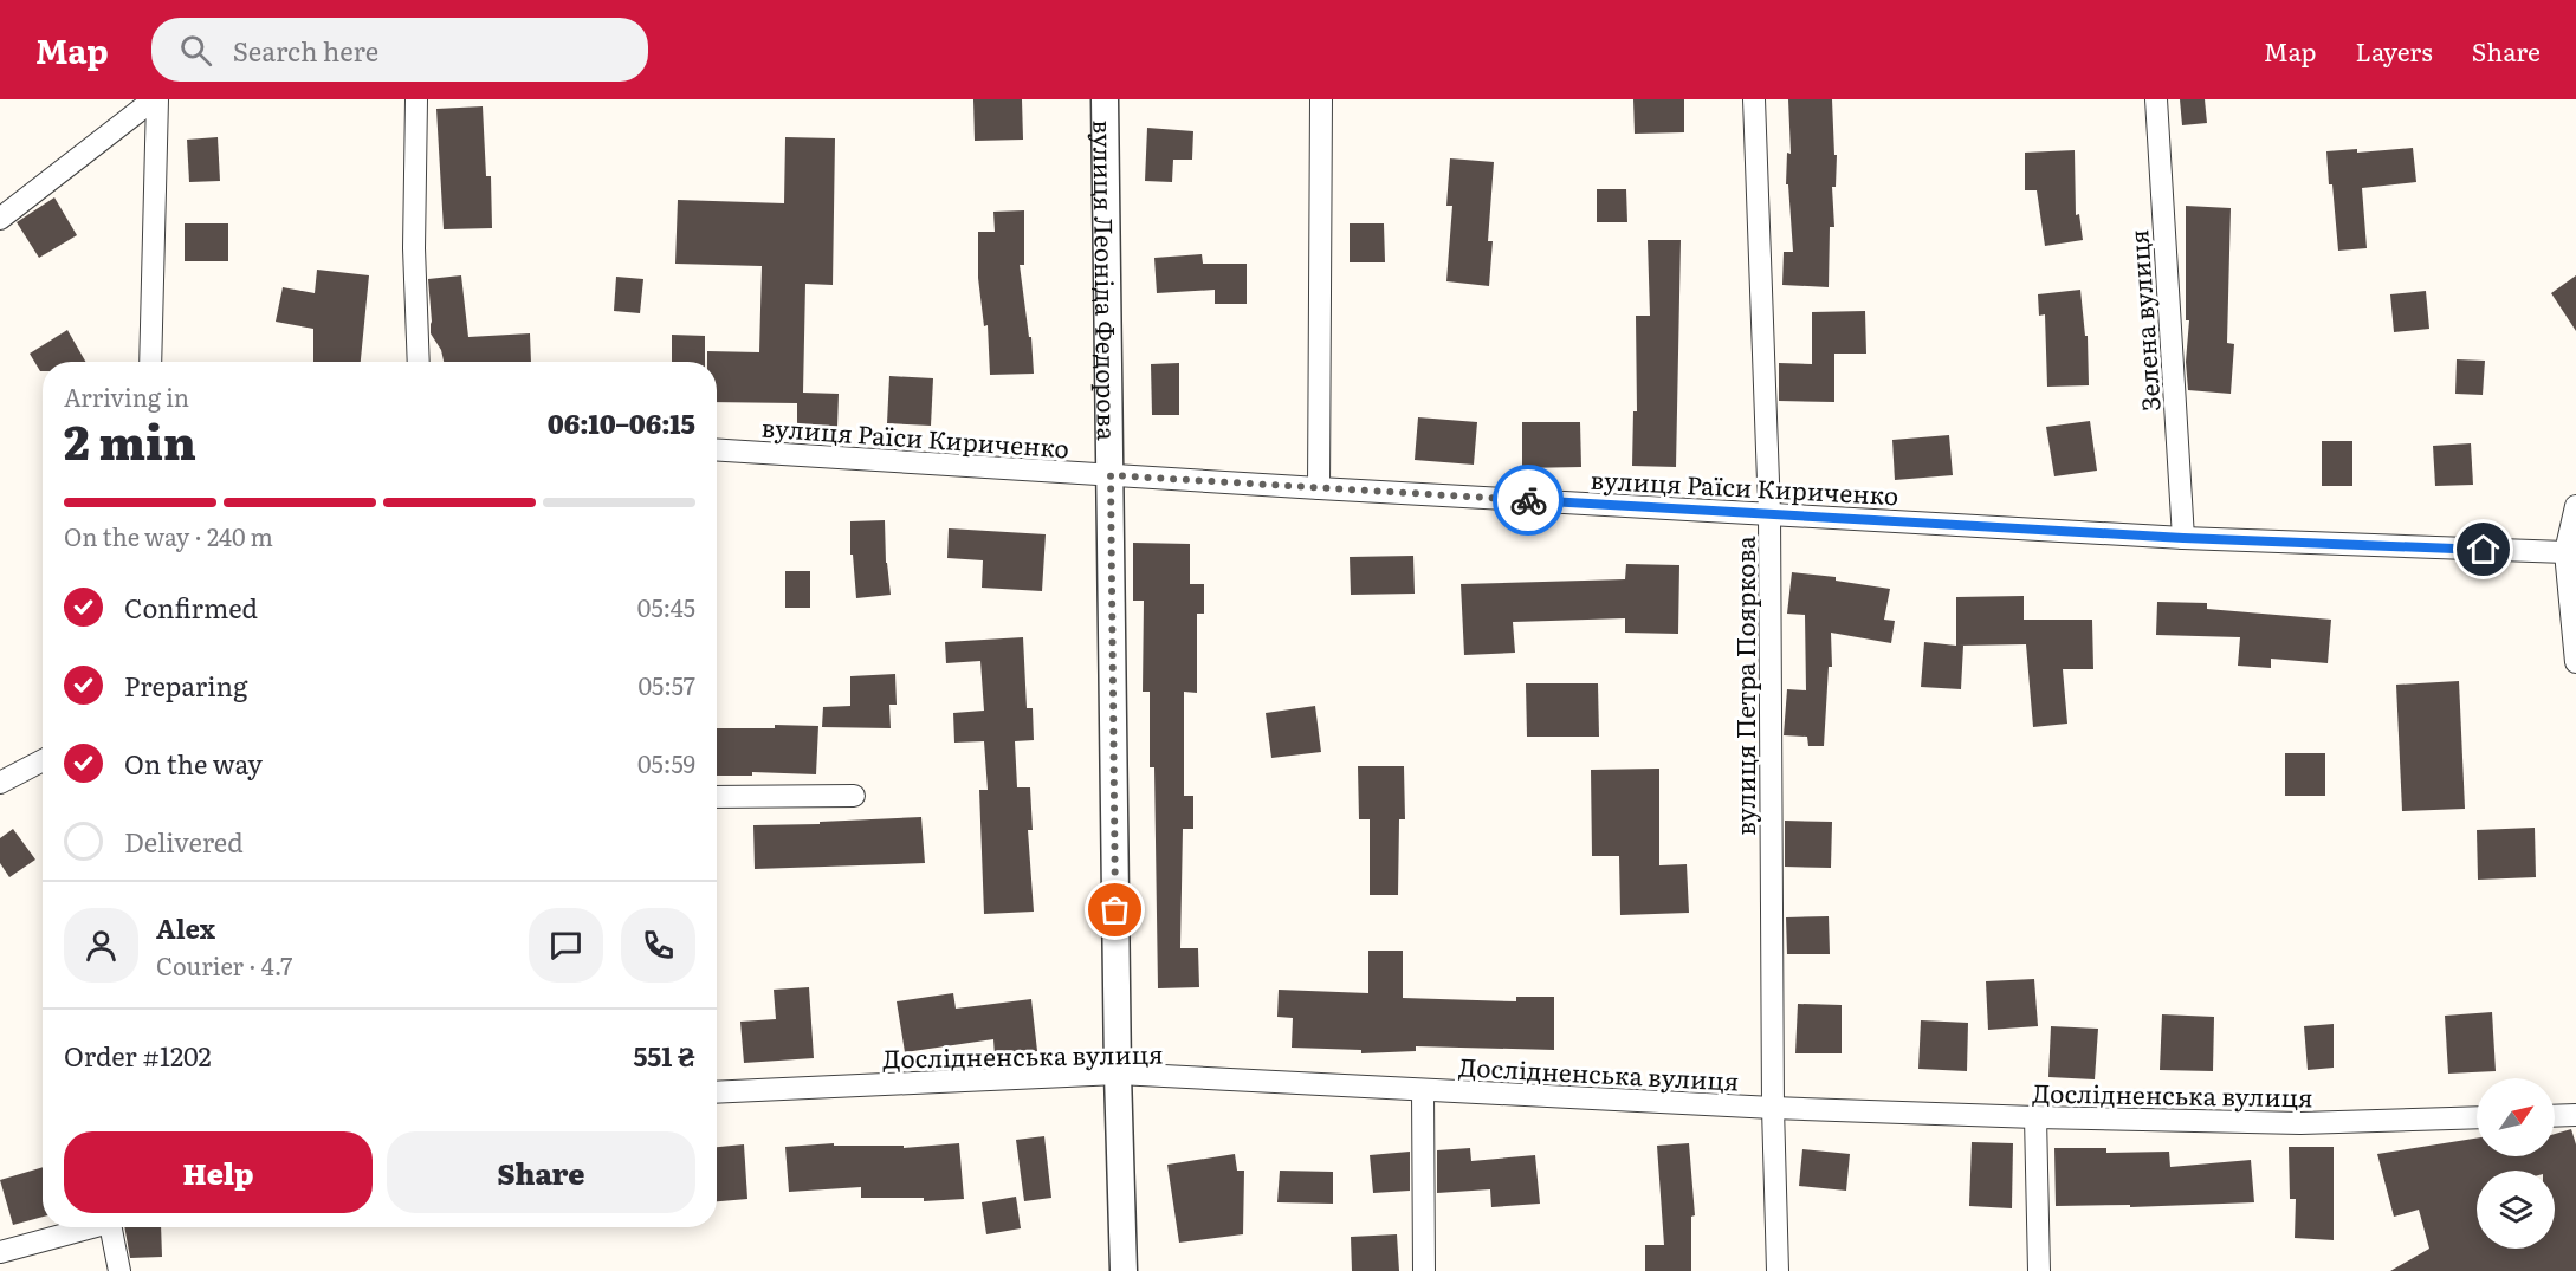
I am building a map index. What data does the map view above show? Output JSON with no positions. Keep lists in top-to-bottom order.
{
  "streets": {
    "street": [
      "вулиця Леоніда Федорова",
      "Зелена вулиця",
      "вулиця Раїси Кириченко",
      "вулиця Петра Пояркова",
      "Дослідненська вулиця"
    ]
  },
  "crossings": [
    ["вулиця Леоніда Федорова", "вулиця Раїси Кириченко"],
    ["вулиця Леоніда Федорова", "Дослідненська вулиця"],
    ["Зелена вулиця", "вулиця Раїси Кириченко"],
    ["вулиця Раїси Кириченко", "вулиця Петра Пояркова"],
    ["вулиця Петра Пояркова", "Дослідненська вулиця"]
  ],
  "north": "top right",
  "page": {
    "header": "Map",
    "search": "Search here",
    "nav": ["Map", "Layers", "Share"],
    "heading": ["2 min", "Arriving in", "06:10–06:15"],
    "panel": [
      "Alex",
      "Courier · 4.7",
      "Order #1202",
      "551 ₴"
    ],
    "bar": "On the way · 240 m",
    "list": [
      ["Confirmed", "05:45"],
      ["Preparing", "05:57"],
      ["On the way", "05:59"],
      "Delivered"
    ],
    "buttons": ["Help", "Share"]
  }
}
